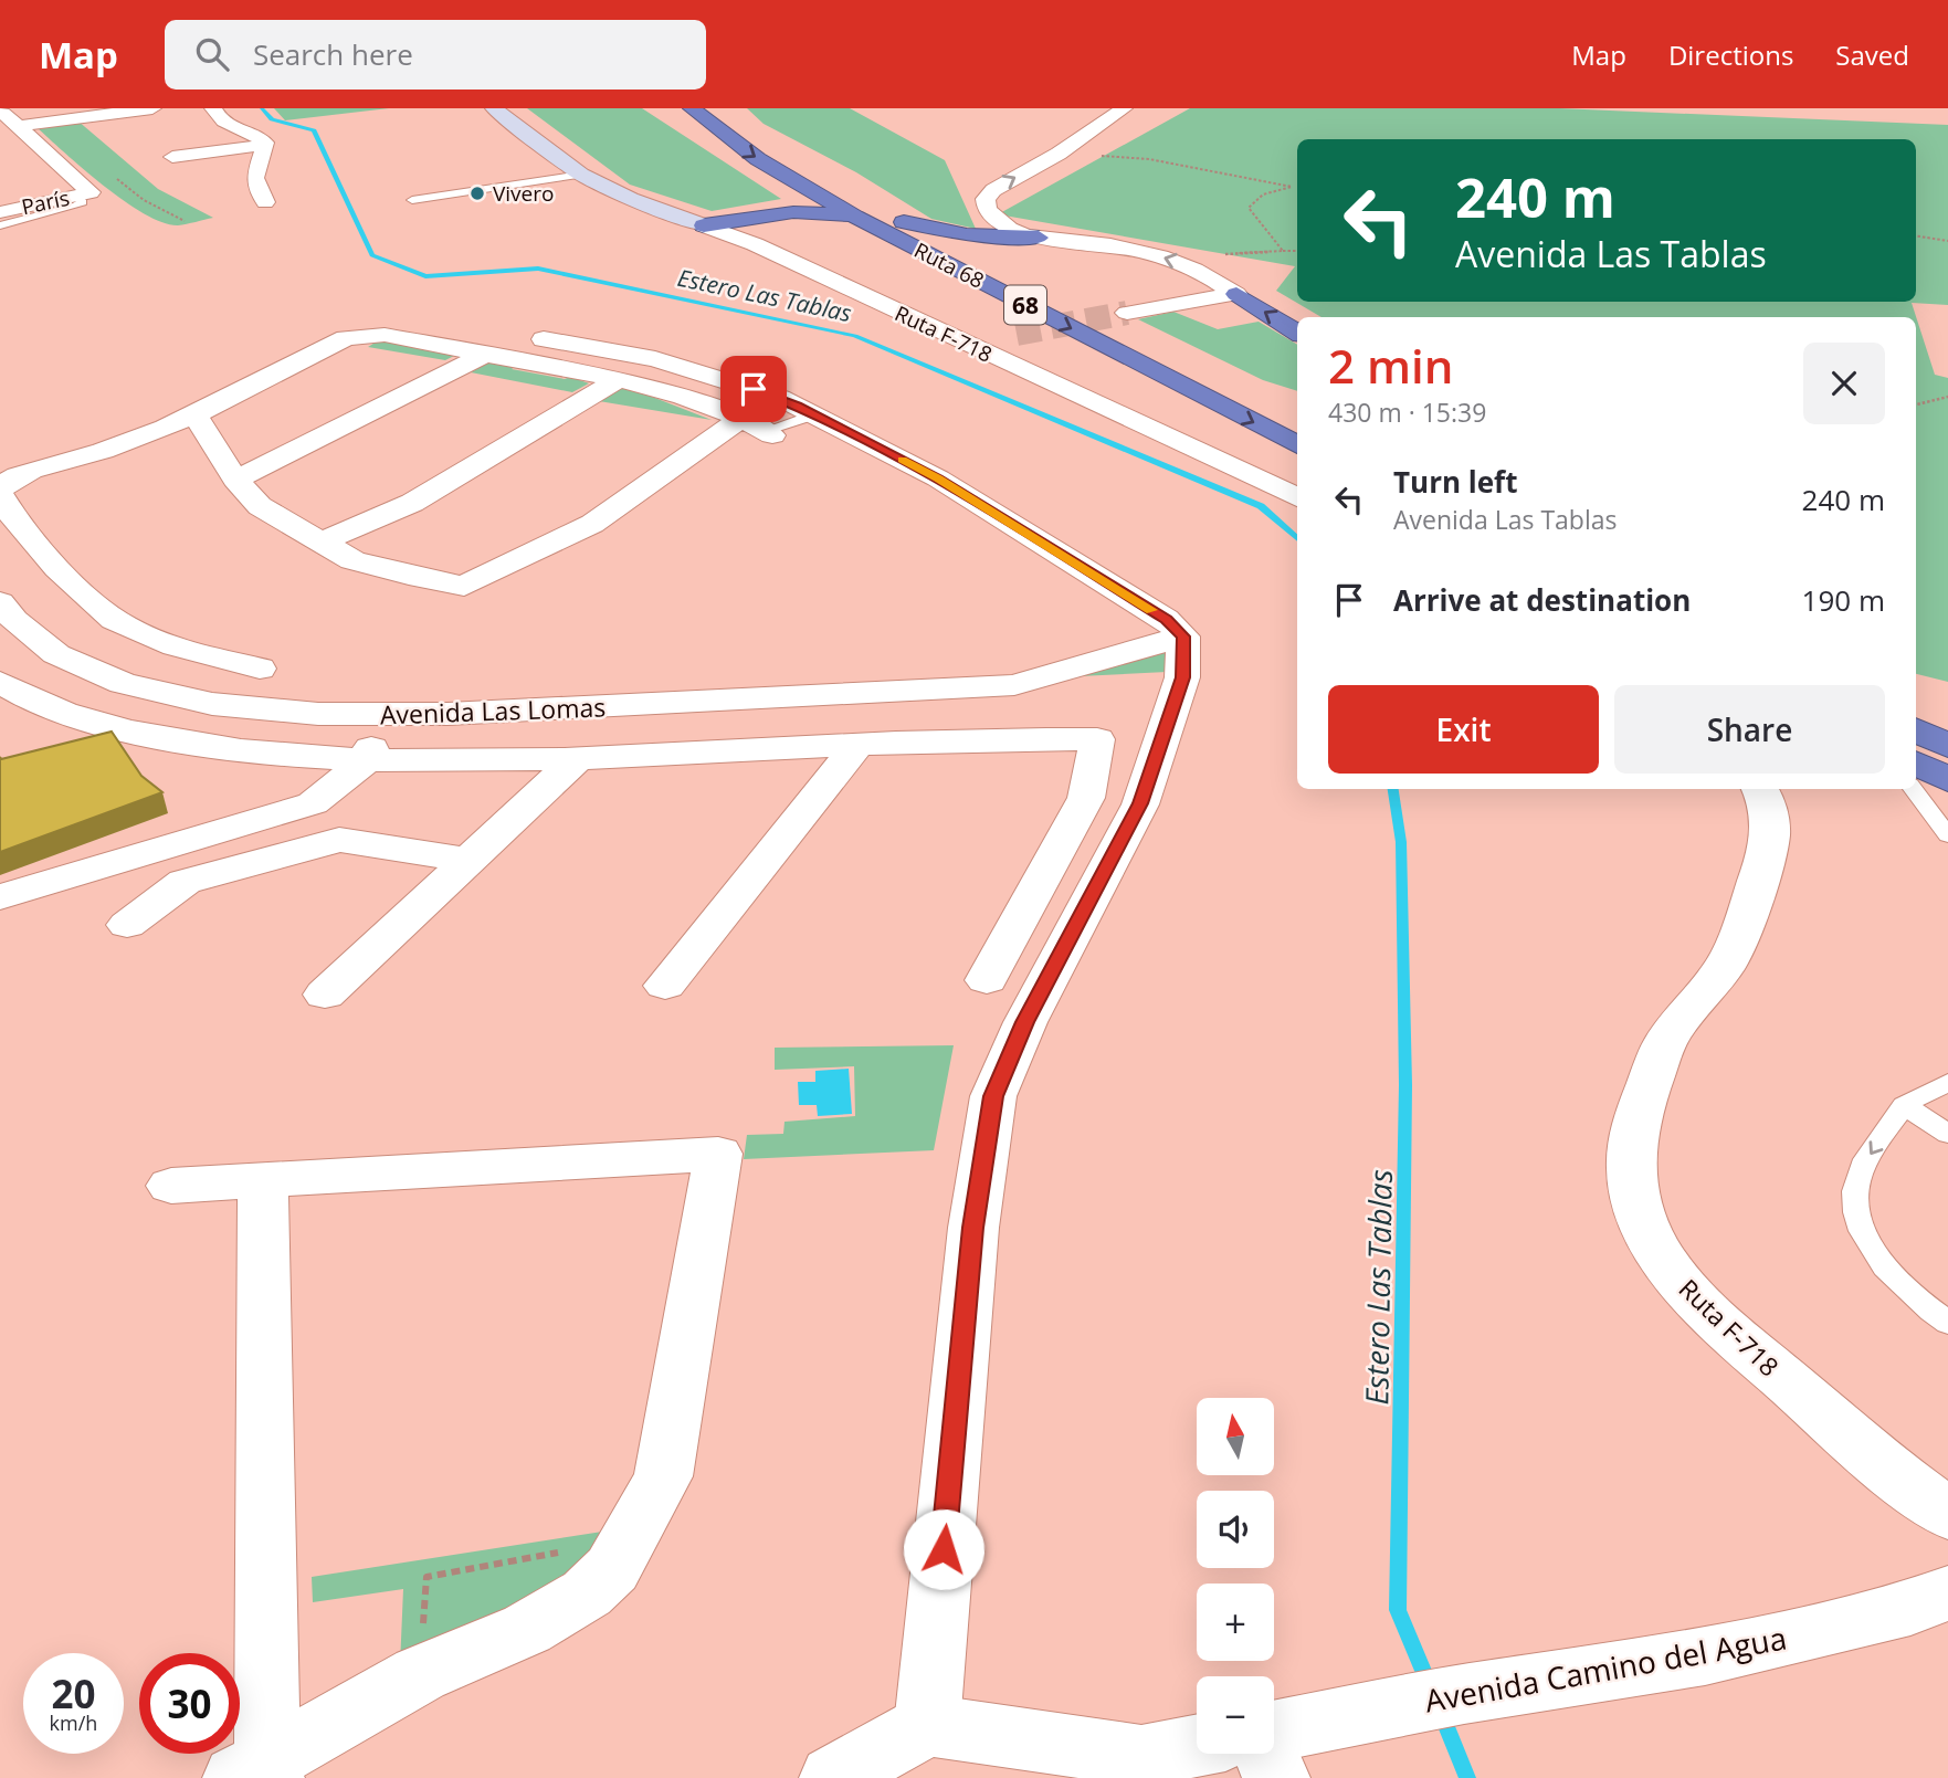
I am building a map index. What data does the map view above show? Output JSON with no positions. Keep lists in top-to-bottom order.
{
  "streets": {
    "highway": ["Ruta 68", "68"],
    "main road": ["Ruta F-718"],
    "street": ["París", "Avenida Las Lomas", "Avenida Camino del Agua"]
  },
  "water": ["Estero Las Tablas"],
  "places": ["Vivero"],
  "north": "top",
  "page": {
    "header": "Map",
    "search": "Search here",
    "nav": ["Map", "Directions", "Saved"],
    "turn": ["240 m", "Avenida Las Tablas"],
    "heading": ["2 min", "430 m · 15:39"],
    "list": [
      {
        "name": "Turn left",
        "note": "Avenida Las Tablas",
        "value": "240 m"
      },
      {
        "name": "Arrive at destination",
        "value": "190 m"
      }
    ],
    "buttons": ["Exit", "Share"],
    "map_buttons": ["+", "−"],
    "speed": "20 km/h",
    "limit": "30"
  }
}
